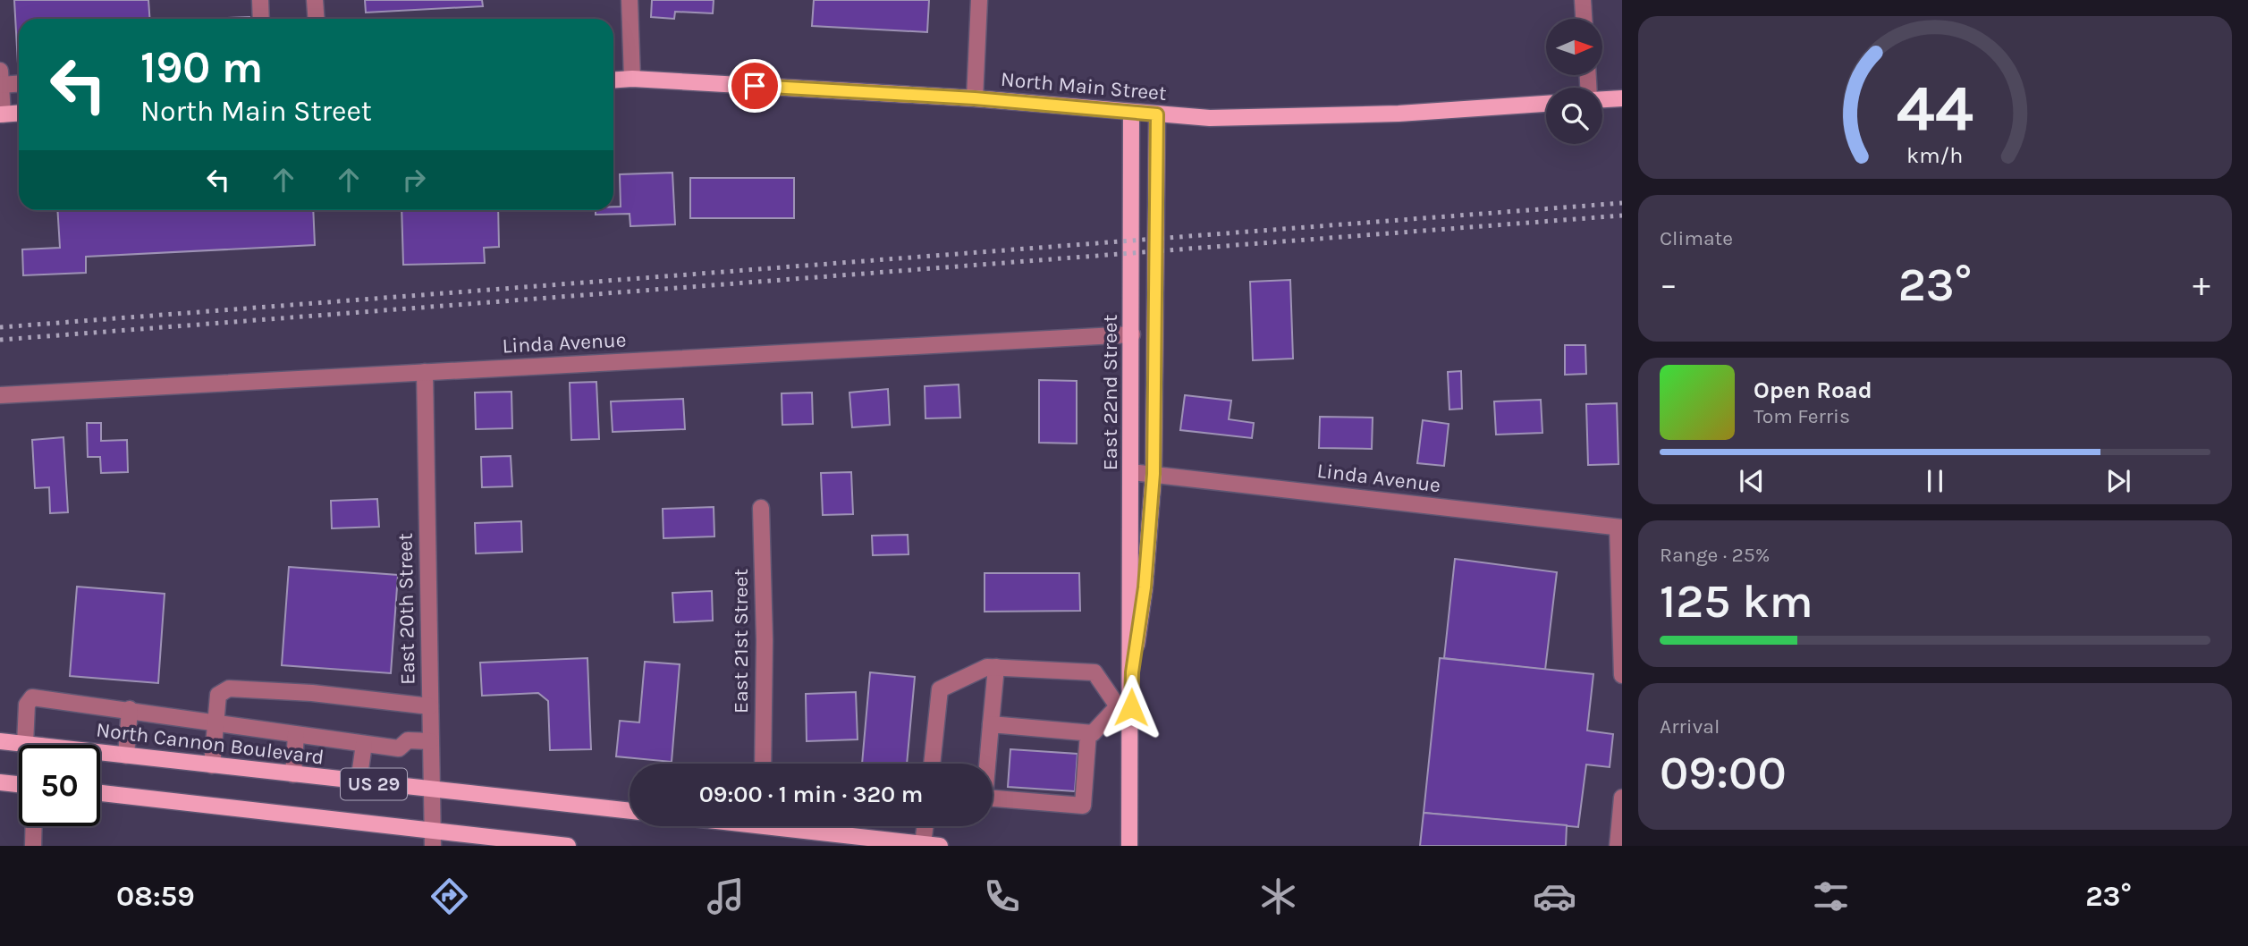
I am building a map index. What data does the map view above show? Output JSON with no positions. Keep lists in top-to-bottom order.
{
  "streets": {
    "main road": [
      "North Main Street",
      "East 22nd Street",
      "North Cannon Boulevard",
      "US 29"
    ],
    "street": ["Linda Avenue", "East 20th Street", "East 21st Street"]
  },
  "crossings": [
    ["North Main Street", "East 22nd Street"],
    ["Linda Avenue", "East 22nd Street"],
    ["Linda Avenue", "East 20th Street"],
    ["East 20th Street", "North Cannon Boulevard"],
    ["East 20th Street", "US 29"]
  ],
  "north": "right",
  "page": {
    "turn": ["190 m", "North Main Street"],
    "tile": [
      "Climate",
      ["Range · 25%", "125 km"],
      ["Arrival", "09:00"]
    ],
    "heat": ["−", "23°", "+"],
    "song": ["Open Road", "Tom Ferris"],
    "limit": "50",
    "trip": "09:00 · 1 min · 320 m",
    "tabs": ["08:59", "23°"],
    "gauge": ["44", "km/h"]
  }
}
